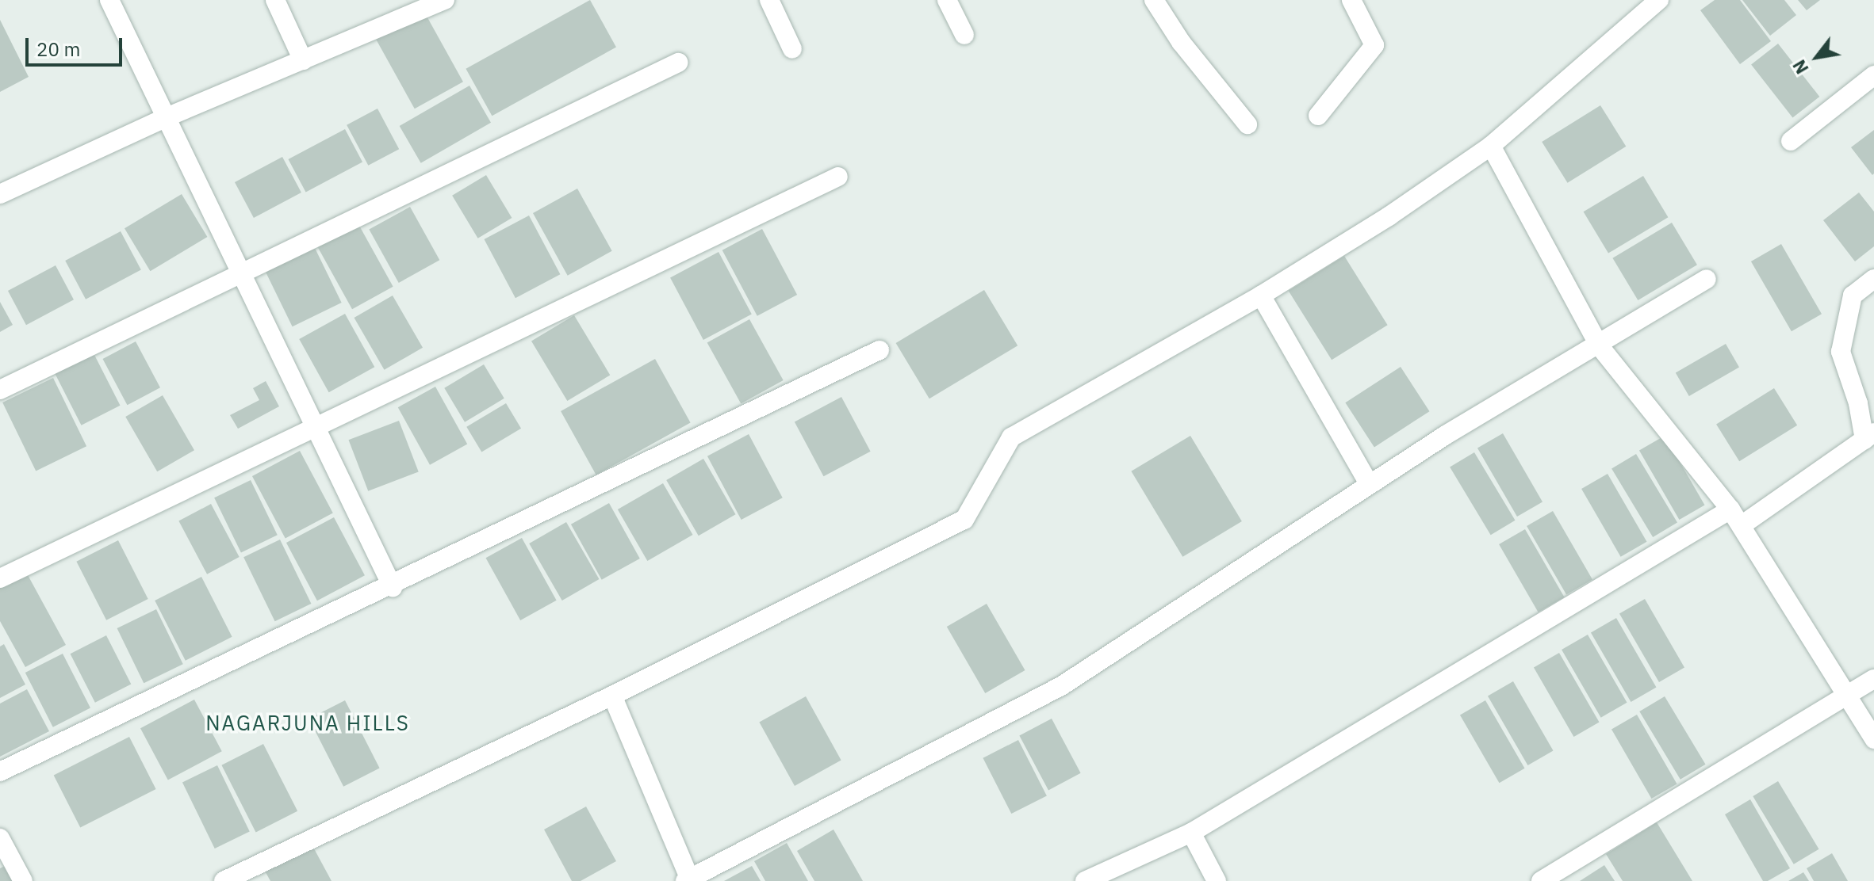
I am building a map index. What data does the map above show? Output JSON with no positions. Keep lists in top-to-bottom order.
{
  "districts": ["NAGARJUNA HILLS"],
  "scale_bar": "20 m",
  "north": "bottom left"
}
